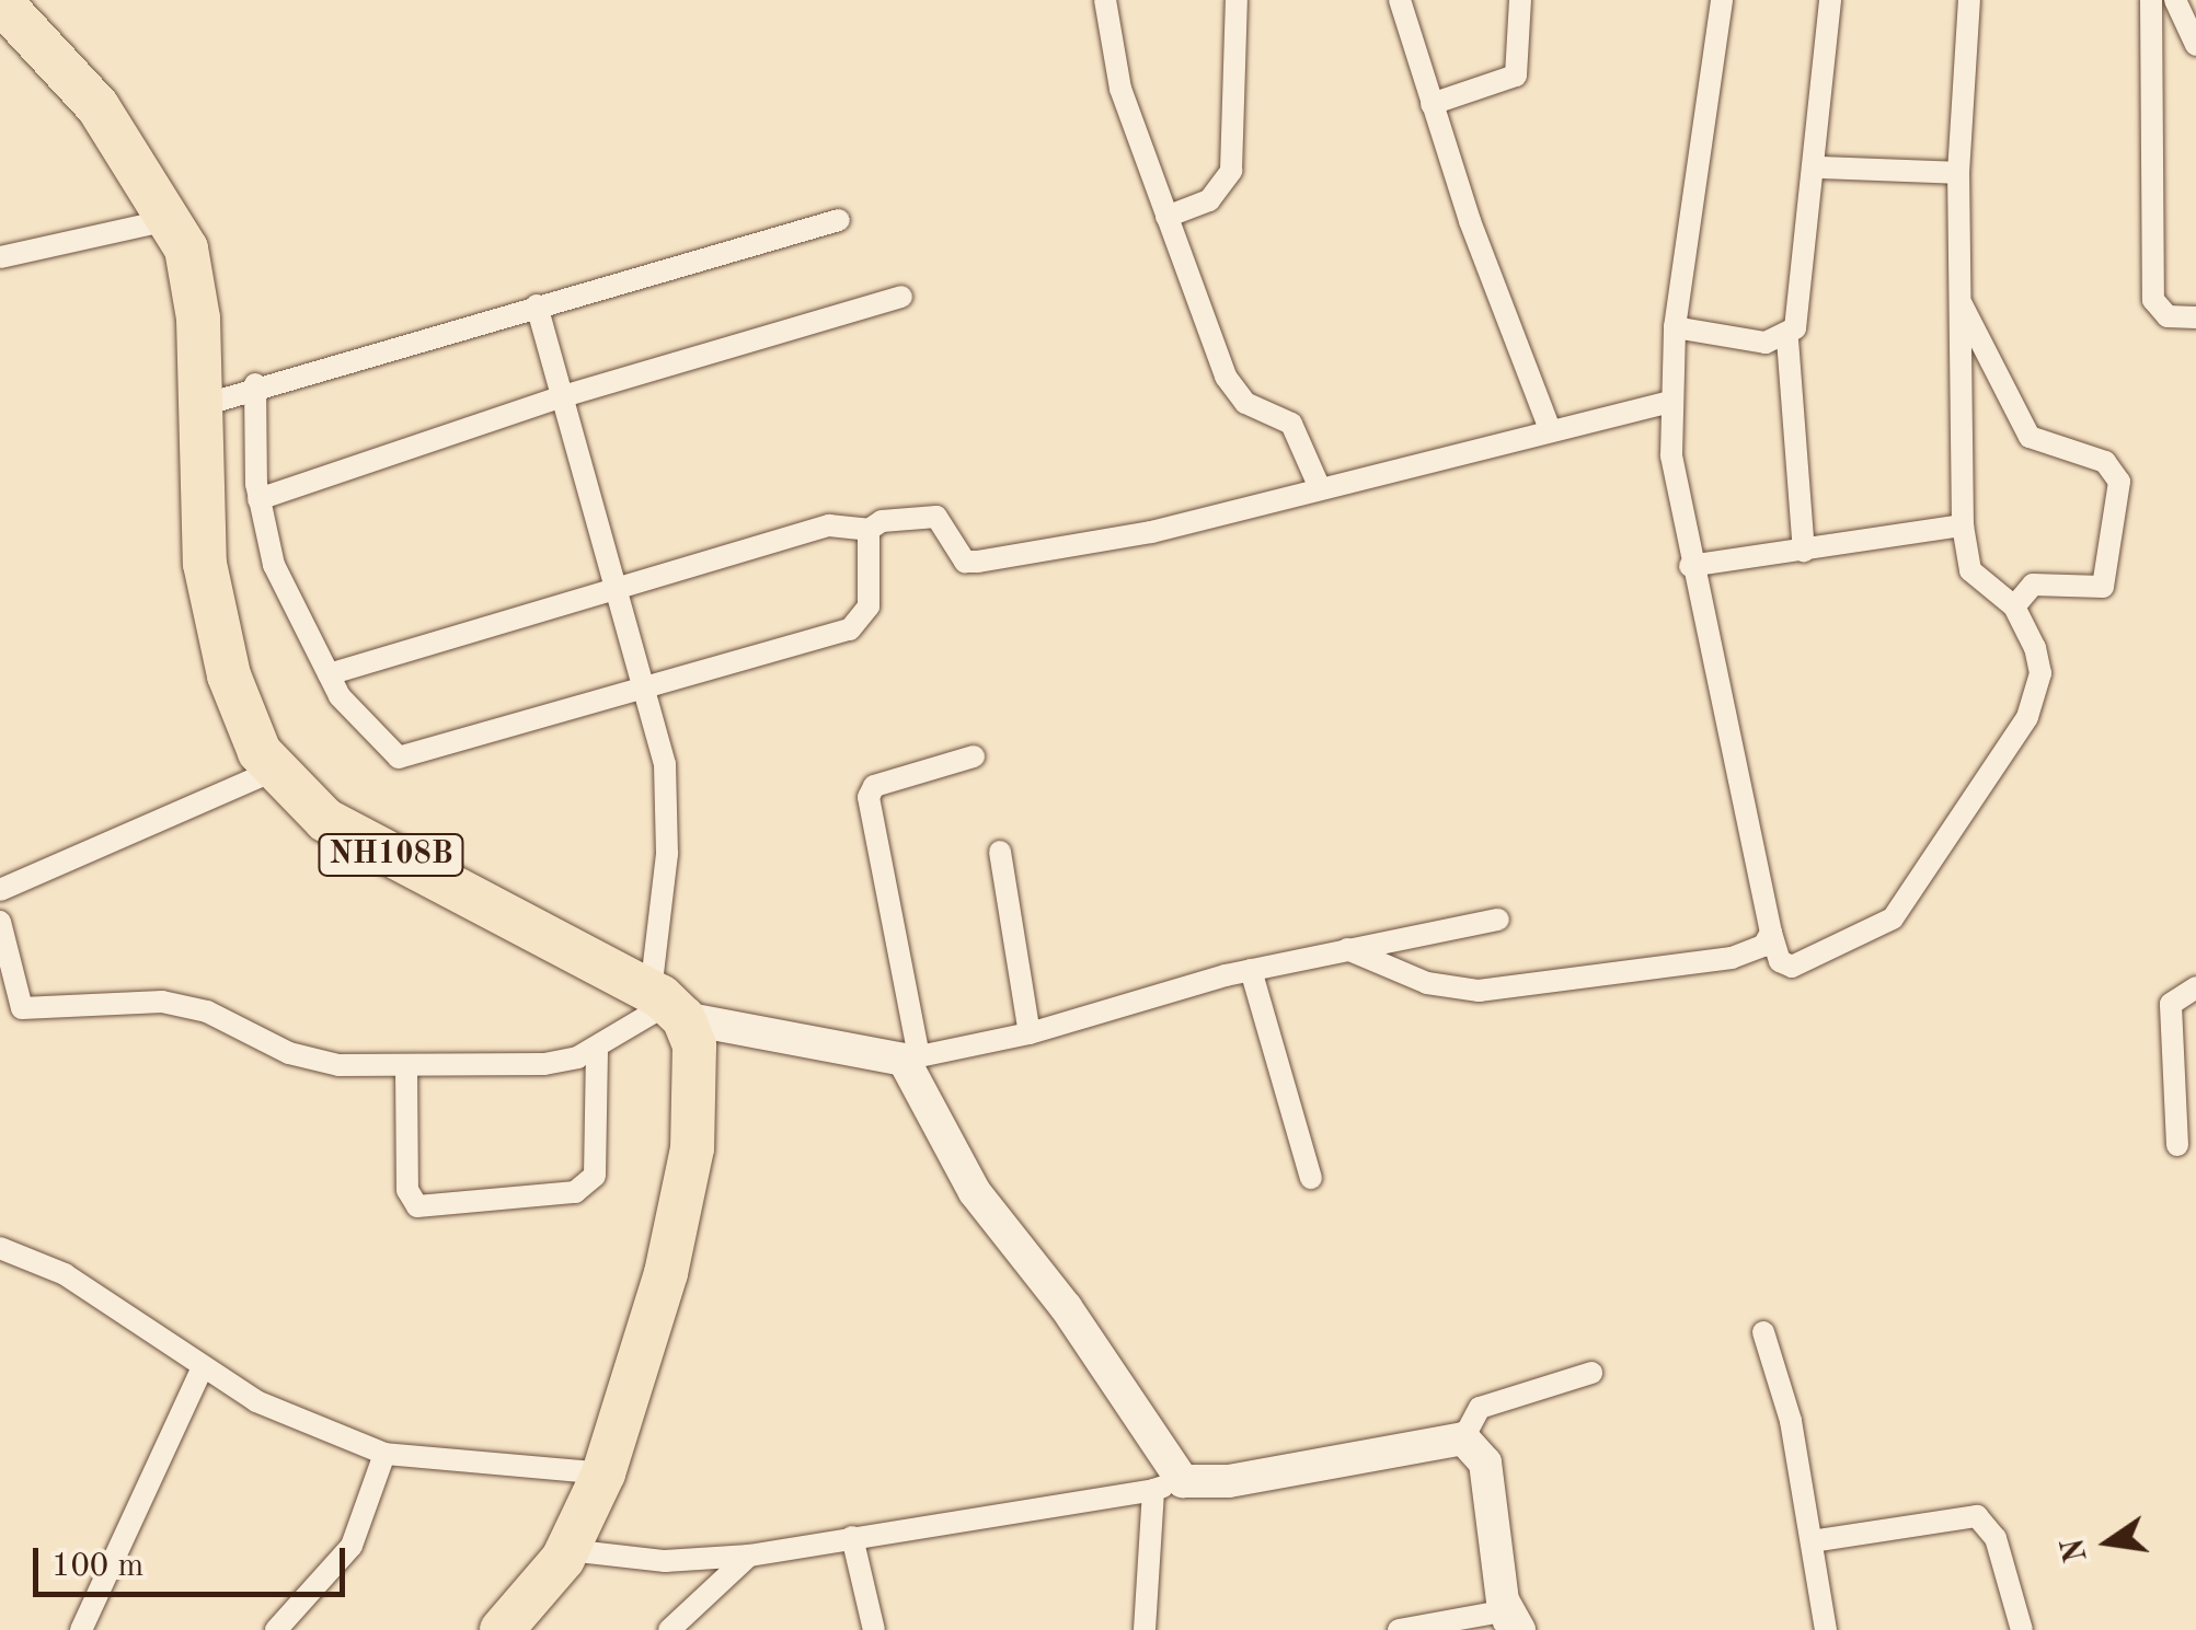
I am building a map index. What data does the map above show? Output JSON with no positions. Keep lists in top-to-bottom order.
{
  "streets": {
    "highway": ["NH108B"]
  },
  "scale_bar": "100 m",
  "north": "left"
}
